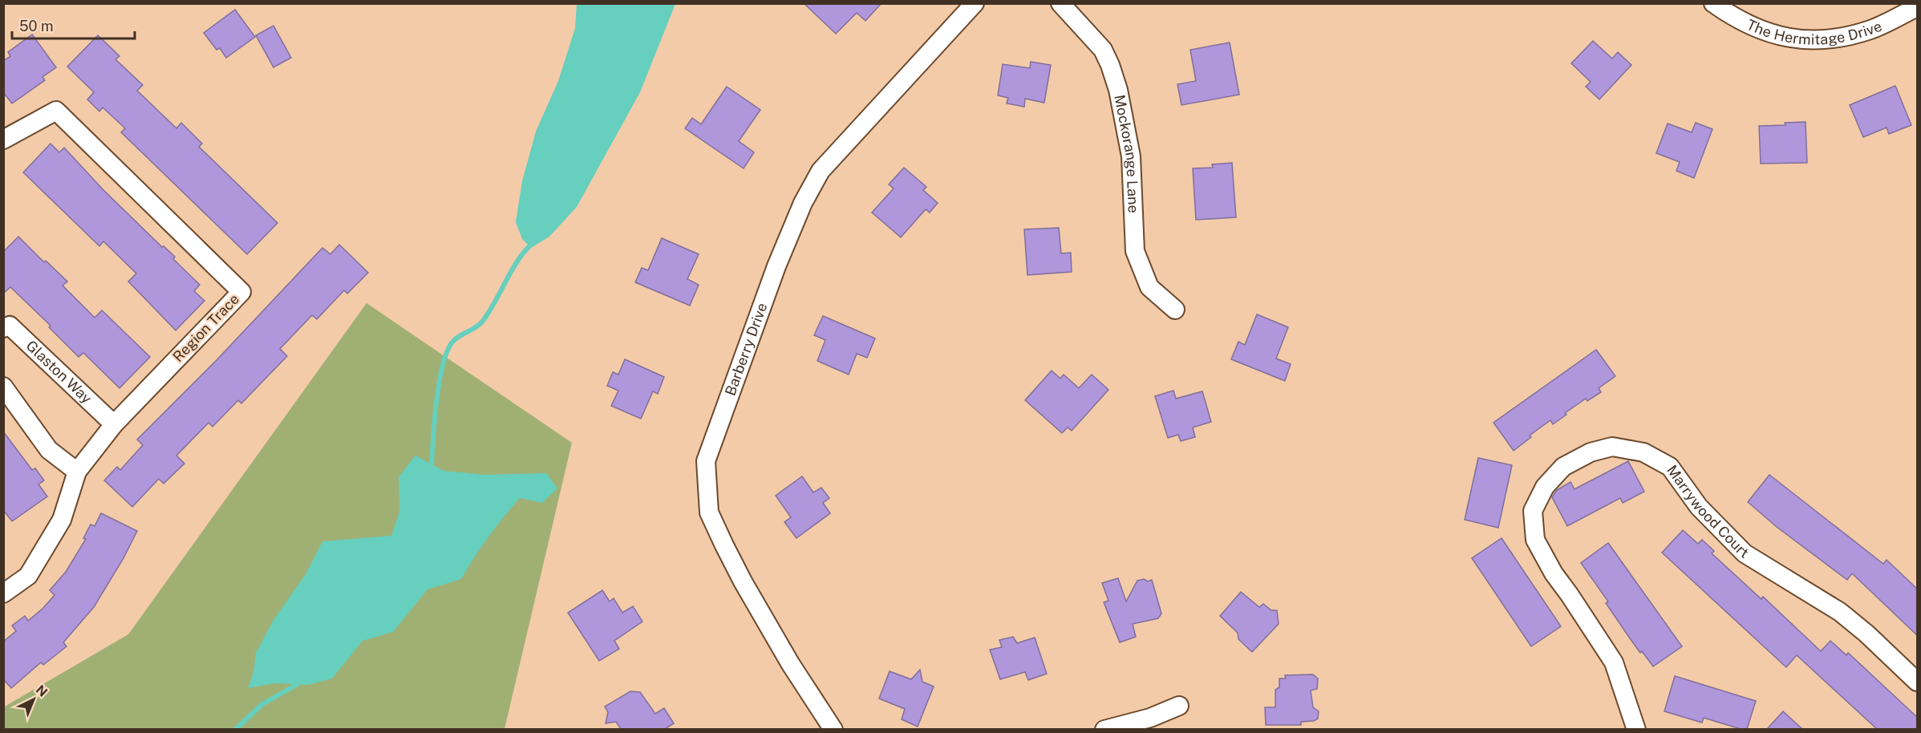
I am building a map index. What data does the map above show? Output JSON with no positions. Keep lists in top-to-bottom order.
{
  "streets": {
    "street": [
      "The Hermitage Drive",
      "Mockorange Lane",
      "Region Trace",
      "Barberry Drive",
      "Glaston Way",
      "Marrywood Court"
    ]
  },
  "crossings": [
    ["Region Trace", "Glaston Way"]
  ],
  "scale_bar": "50 m",
  "north": "top right"
}
